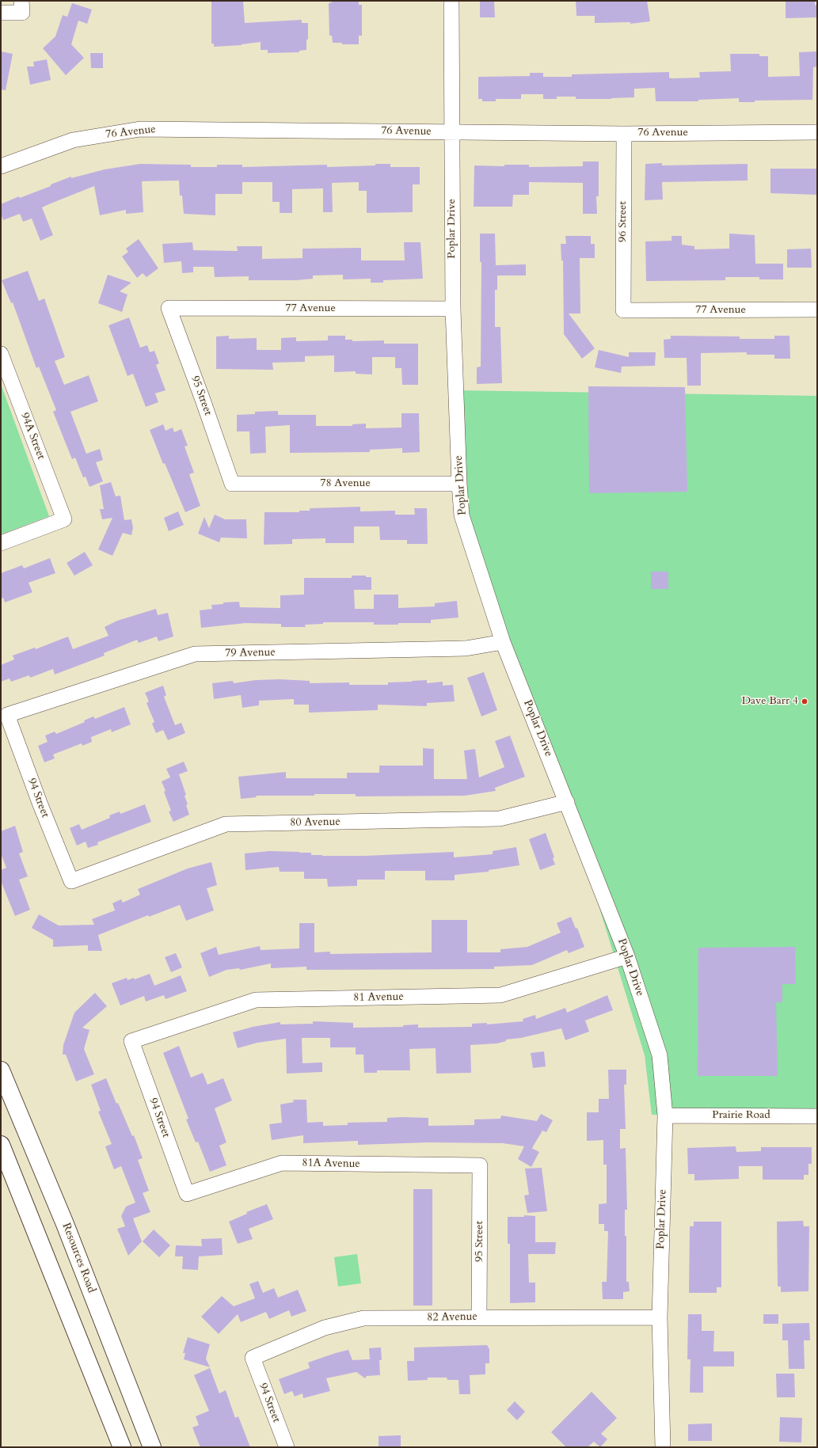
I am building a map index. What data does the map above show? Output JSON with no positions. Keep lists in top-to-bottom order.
{
  "streets": {
    "main road": ["Resources Road"],
    "street": [
      "76 Avenue",
      "96 Street",
      "Poplar Drive",
      "77 Avenue",
      "95 Street",
      "94A Street",
      "78 Avenue",
      "79 Avenue",
      "94 Street",
      "80 Avenue",
      "81 Avenue",
      "Prairie Road",
      "81A Avenue",
      "82 Avenue"
    ]
  },
  "crossings": [
    ["76 Avenue", "96 Street"],
    ["76 Avenue", "Poplar Drive"],
    ["96 Street", "77 Avenue"],
    ["Poplar Drive", "77 Avenue"],
    ["Poplar Drive", "78 Avenue"],
    ["Poplar Drive", "79 Avenue"],
    ["Poplar Drive", "80 Avenue"],
    ["Poplar Drive", "81 Avenue"],
    ["Poplar Drive", "Prairie Road"],
    ["Poplar Drive", "82 Avenue"],
    ["77 Avenue", "95 Street"],
    ["95 Street", "78 Avenue"],
    ["95 Street", "81A Avenue"],
    ["95 Street", "82 Avenue"],
    ["79 Avenue", "94 Street"],
    ["94 Street", "80 Avenue"],
    ["94 Street", "81 Avenue"],
    ["94 Street", "81A Avenue"],
    ["94 Street", "82 Avenue"]
  ],
  "places": ["Dave Barr 4"]
}
